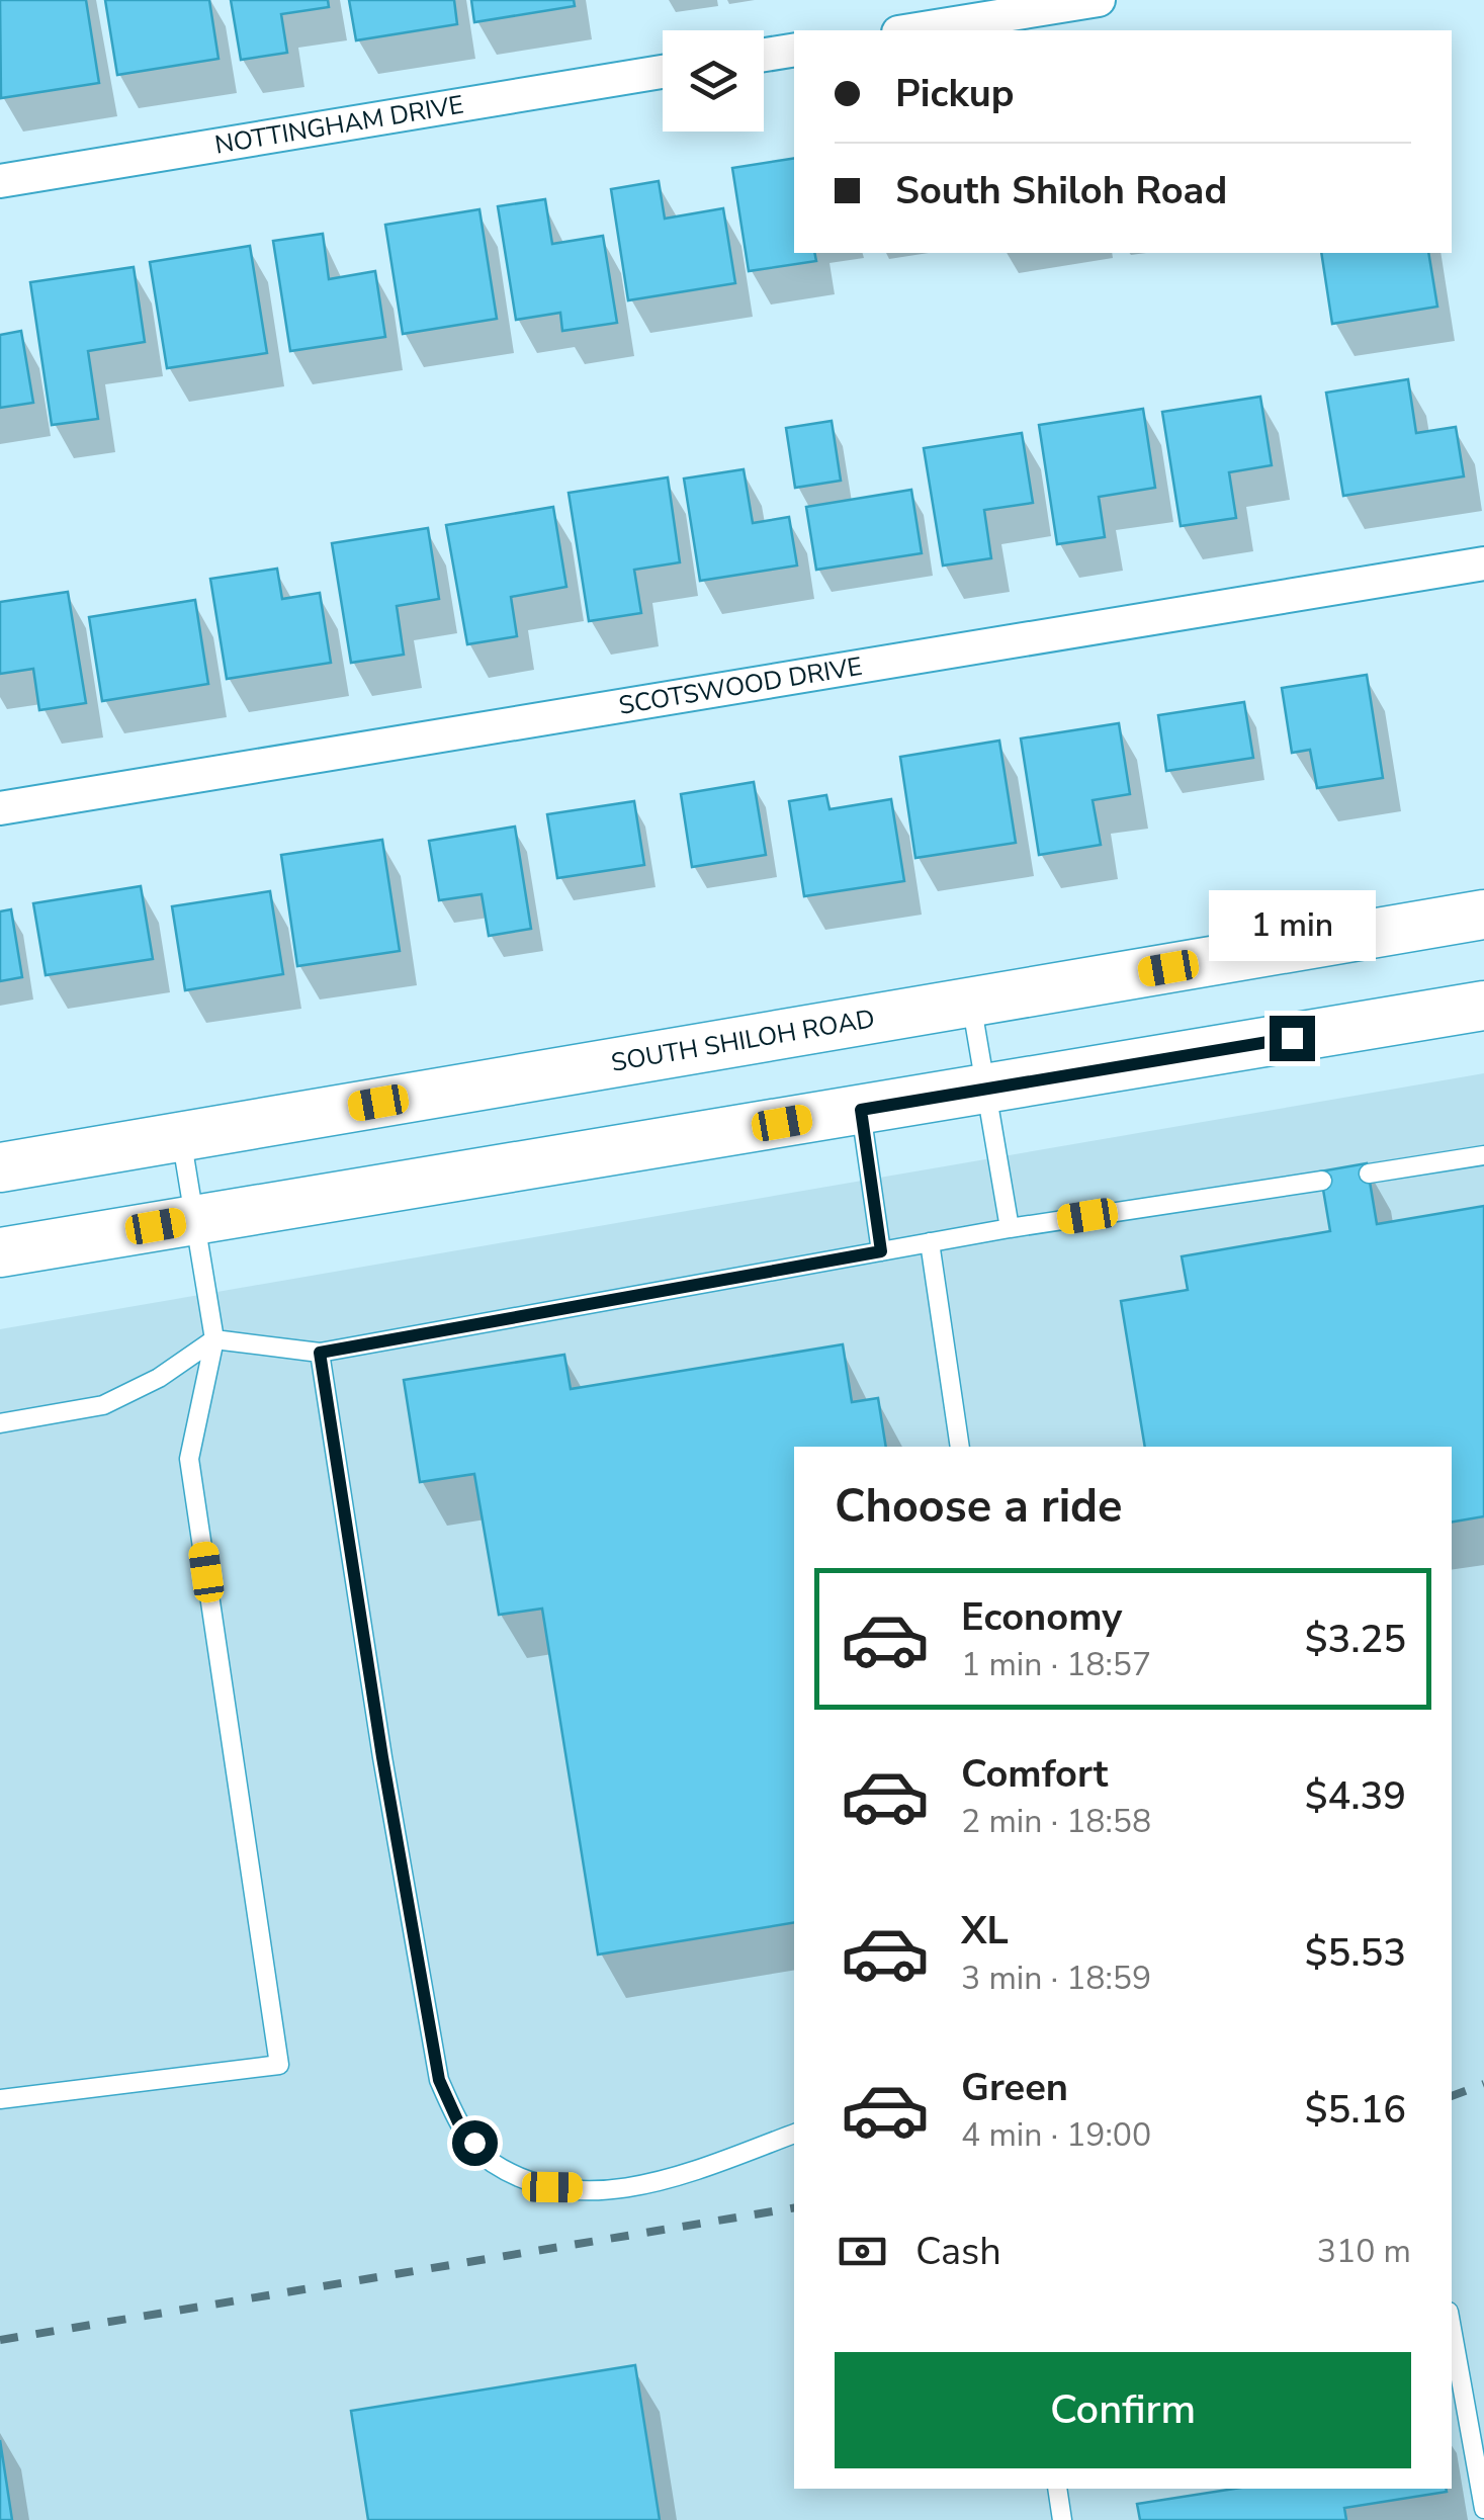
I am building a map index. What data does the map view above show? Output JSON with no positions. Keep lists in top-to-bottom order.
{
  "streets": {
    "main road": ["SOUTH SHILOH ROAD"],
    "street": ["NOTTINGHAM DRIVE", "SCOTSWOOD DRIVE"]
  },
  "page": {
    "banner": ["Pickup", "South Shiloh Road"],
    "bubble": "1 min",
    "heading": "Choose a ride",
    "list": [
      {
        "name": "Economy",
        "note": "1 min · 18:57",
        "value": "$3.25"
      },
      {
        "name": "Comfort",
        "note": "2 min · 18:58",
        "value": "$4.39"
      },
      {
        "name": "XL",
        "note": "3 min · 18:59",
        "value": "$5.53"
      },
      {
        "name": "Green",
        "note": "4 min · 19:00",
        "value": "$5.16"
      }
    ],
    "pay": ["Cash", "310 m"],
    "buttons": "Confirm"
  }
}
